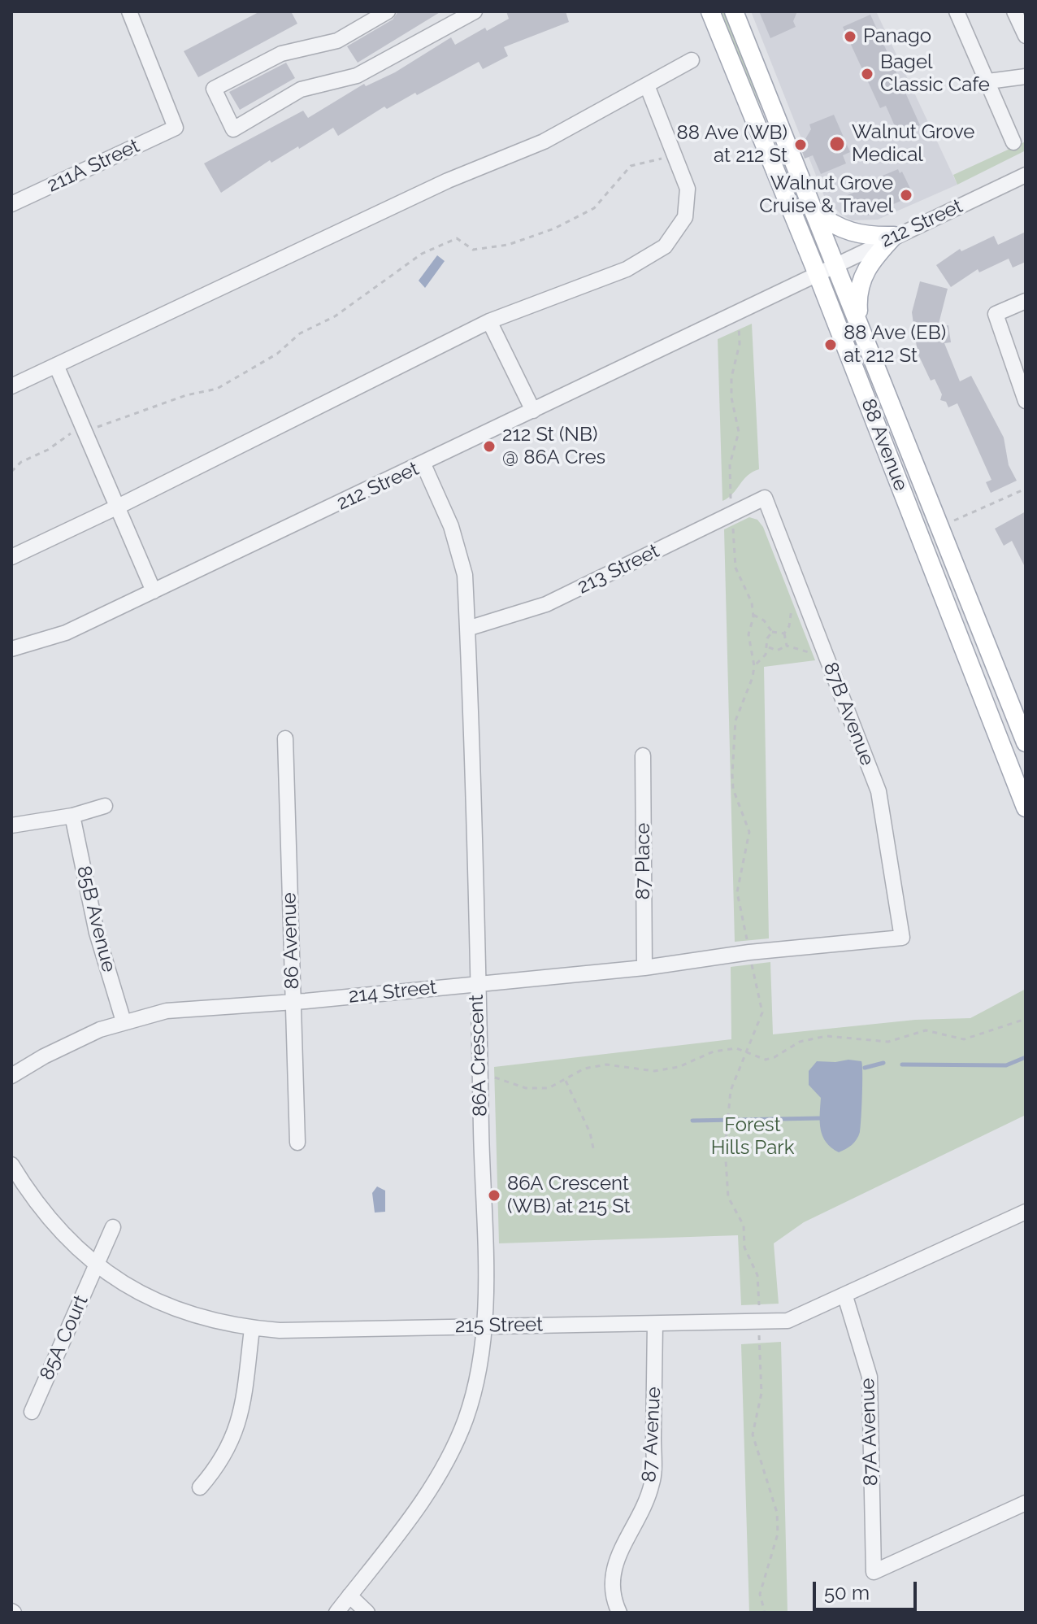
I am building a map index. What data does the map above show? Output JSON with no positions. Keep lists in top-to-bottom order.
{
  "streets": {
    "main road": ["88 Avenue"],
    "street": [
      "211A Street",
      "212 Street",
      "213 Street",
      "87B Avenue",
      "87 Place",
      "85B Avenue",
      "86 Avenue",
      "214 Street",
      "86A Crescent",
      "215 Street",
      "85A Court",
      "87A Avenue",
      "87 Avenue"
    ]
  },
  "crossings": [
    ["212 Street", "88 Avenue"],
    ["212 Street", "86A Crescent"],
    ["213 Street", "87B Avenue"],
    ["213 Street", "86A Crescent"],
    ["87B Avenue", "214 Street"],
    ["87 Place", "214 Street"],
    ["85B Avenue", "214 Street"],
    ["86 Avenue", "214 Street"],
    ["214 Street", "86A Crescent"],
    ["86A Crescent", "215 Street"],
    ["215 Street", "85A Court"],
    ["215 Street", "87A Avenue"],
    ["215 Street", "87 Avenue"]
  ],
  "parks": ["Forest Hills Park"],
  "places": [
    "Panago",
    "Bagel Classic Cafe",
    "Walnut Grove Medical",
    "88 Ave (WB) at 212 St",
    "Walnut Grove Cruise & Travel",
    "88 Ave (EB) at 212 St",
    "212 St (NB) @ 86A Cres",
    "86A Crescent (WB) at 215 St"
  ],
  "scale_bar": "50 m"
}
